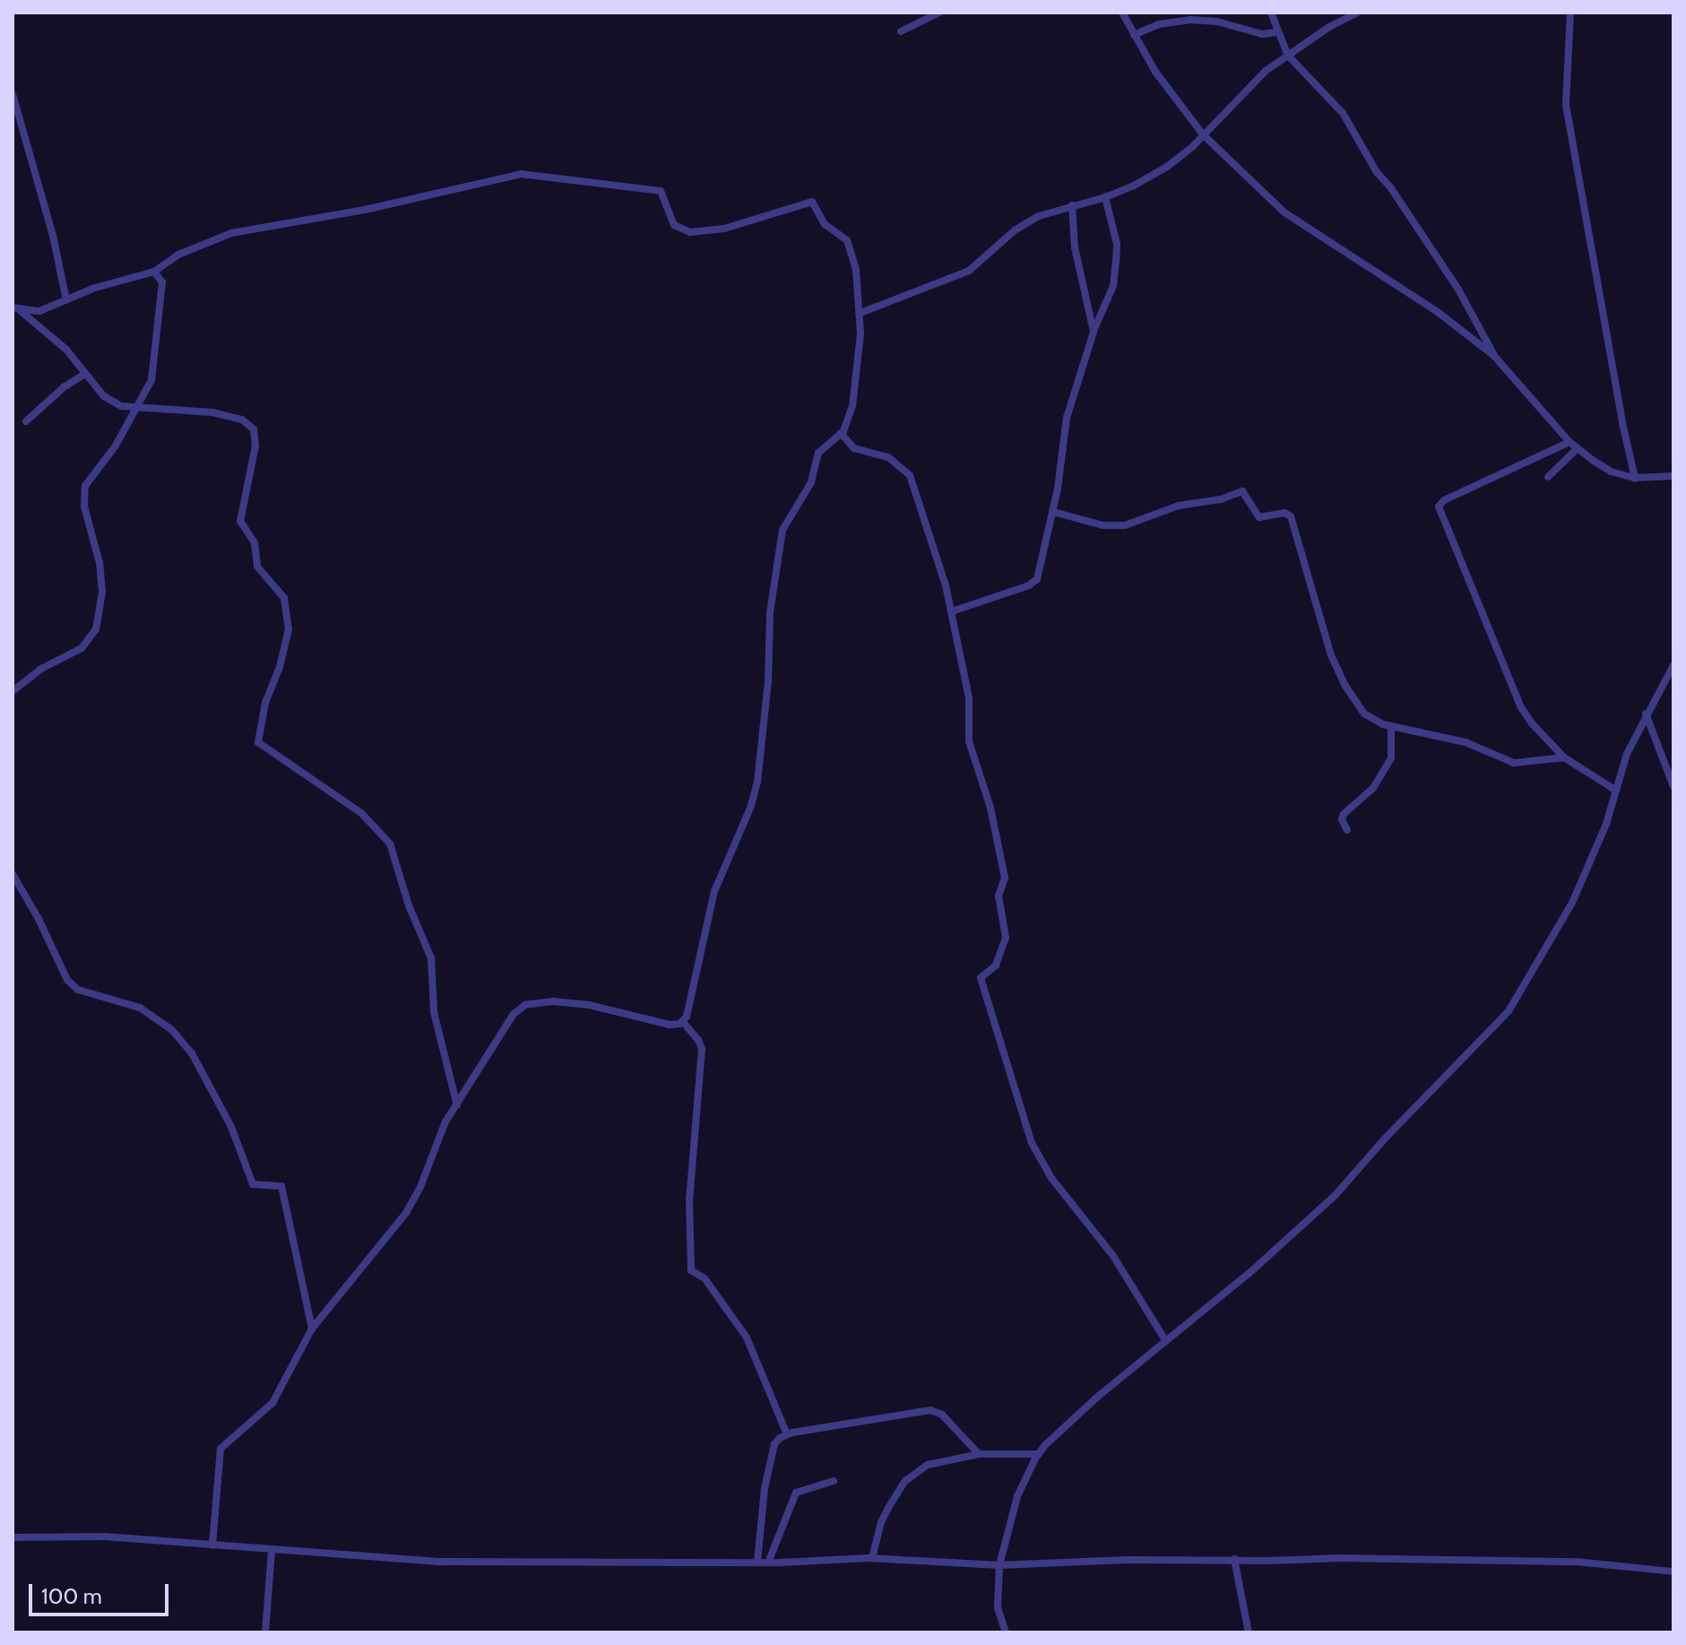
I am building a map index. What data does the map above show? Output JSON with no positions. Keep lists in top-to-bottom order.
{
  "scale_bar": "100 m"
}
